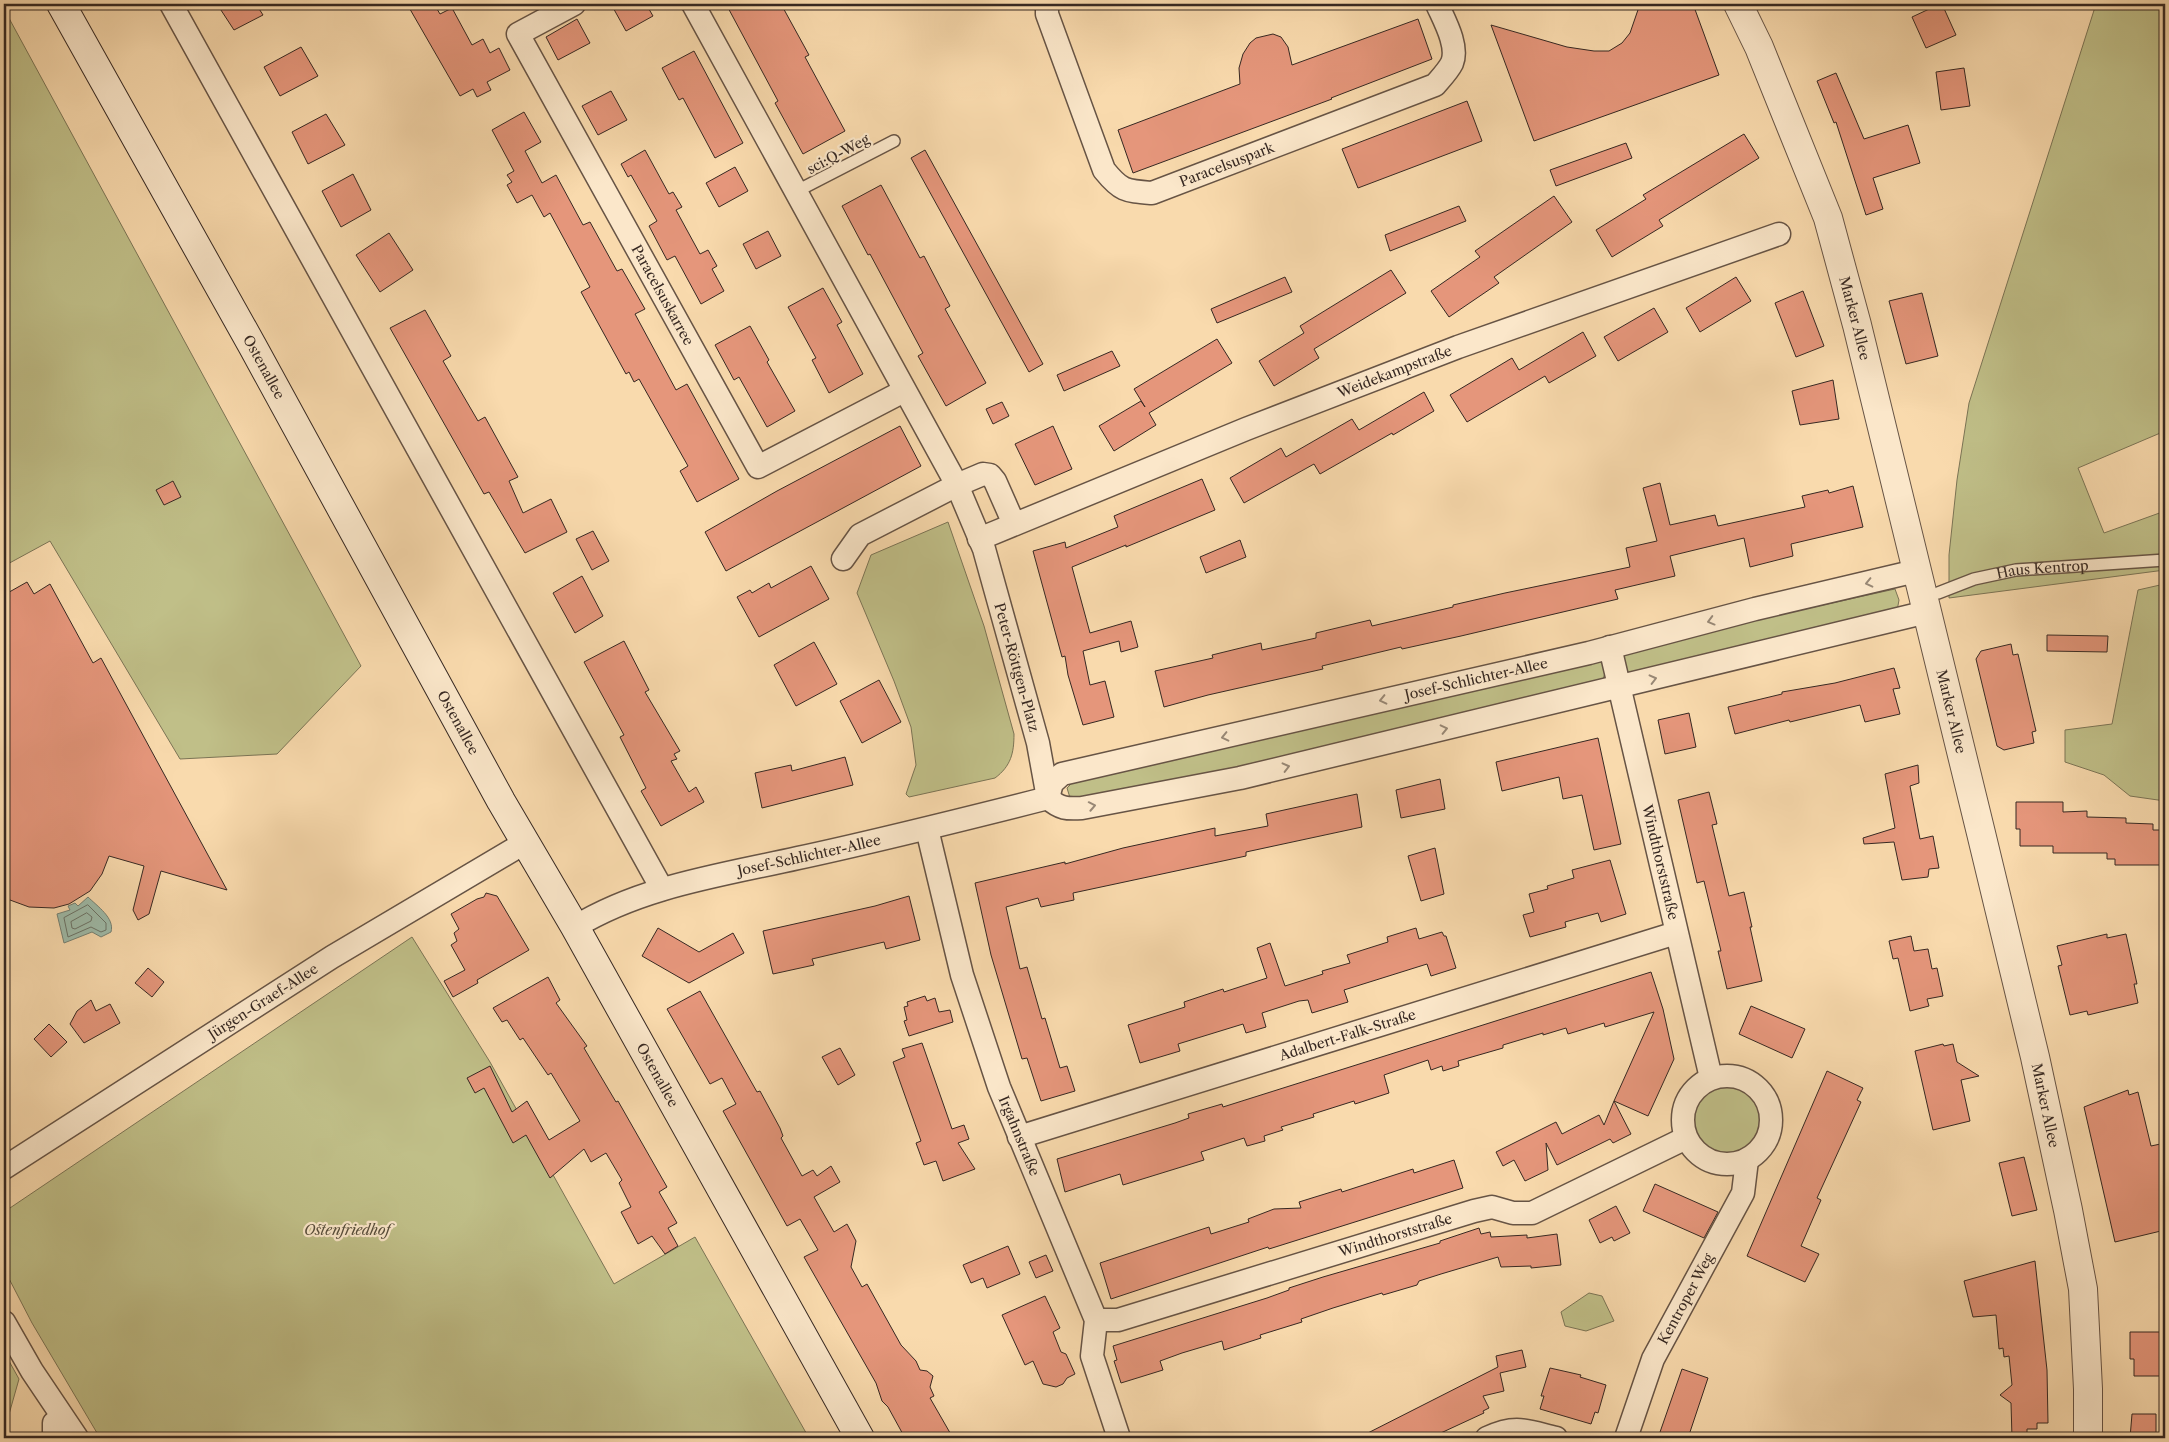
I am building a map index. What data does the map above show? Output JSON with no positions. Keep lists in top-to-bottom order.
{
  "streets": {
    "main road": ["Marker Allee", "Ostenallee"],
    "street": [
      "Paracelsuspark",
      "Paracelsuskarree",
      "Weidekampstraße",
      "Peter-Röttgen-Platz",
      "Josef-Schlichter-Allee",
      "Windthorststraße",
      "Jürgen-Graef-Allee",
      "Adalbert-Falk-Straße",
      "Irgahnstraße",
      "Kentroper Weg"
    ],
    "lane": ["sci:Q-Weg", "Haus Kentrop"]
  },
  "crossings": [
    ["Marker Allee", "Haus Kentrop"],
    ["Marker Allee", "Josef-Schlichter-Allee"],
    ["Ostenallee", "Josef-Schlichter-Allee"],
    ["Ostenallee", "Jürgen-Graef-Allee"],
    ["Haus Kentrop", "Josef-Schlichter-Allee"],
    ["Peter-Röttgen-Platz", "Josef-Schlichter-Allee"],
    ["Josef-Schlichter-Allee", "Windthorststraße"],
    ["Josef-Schlichter-Allee", "Irgahnstraße"],
    ["Windthorststraße", "Adalbert-Falk-Straße"],
    ["Windthorststraße", "Irgahnstraße"],
    ["Windthorststraße", "Kentroper Weg"],
    ["Adalbert-Falk-Straße", "Irgahnstraße"]
  ],
  "parks": ["Ostenfriedhof"]
}
